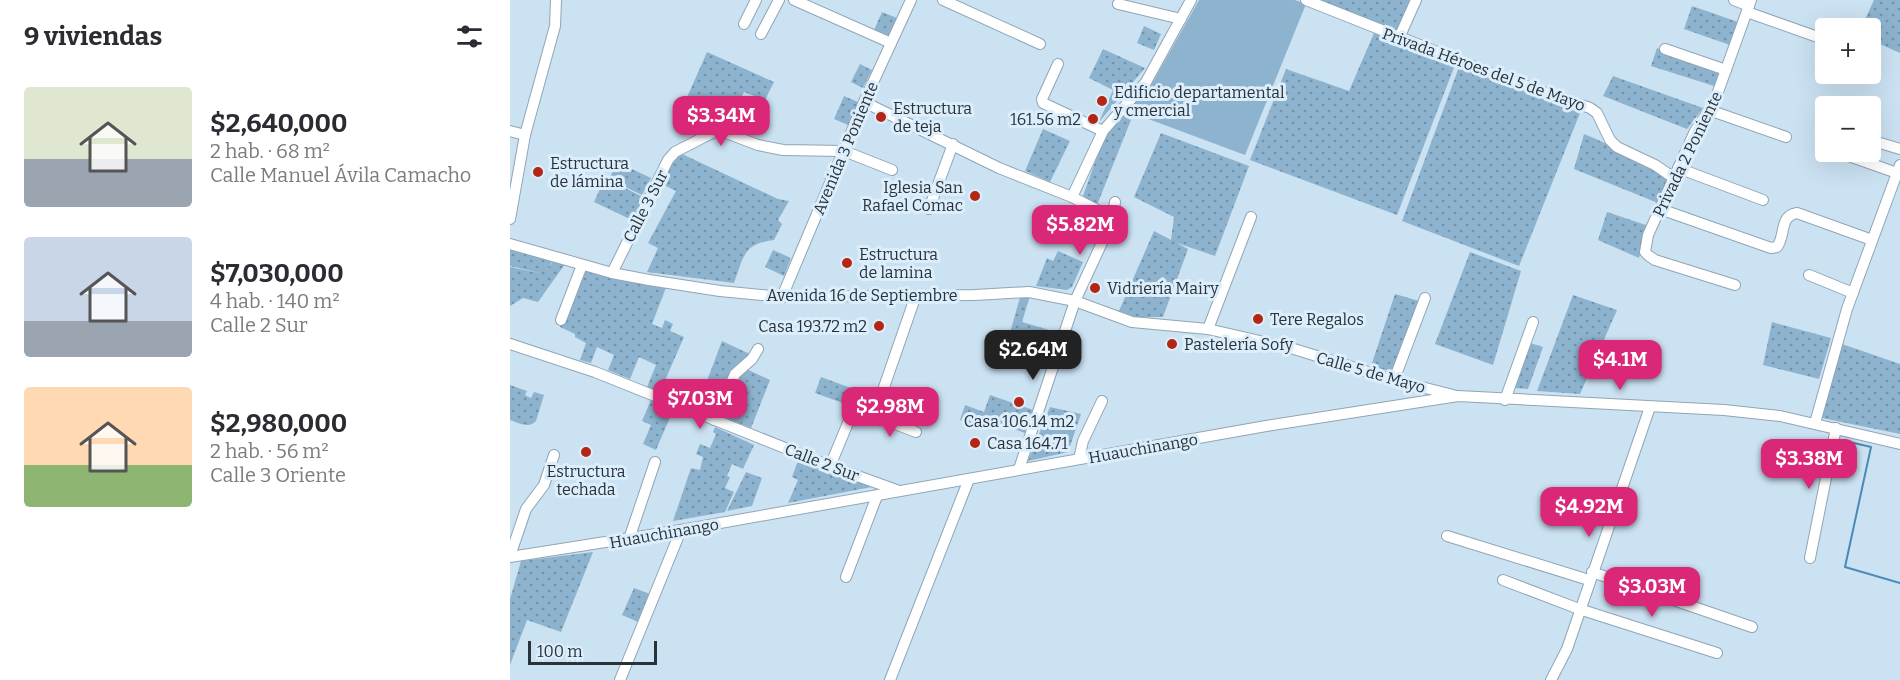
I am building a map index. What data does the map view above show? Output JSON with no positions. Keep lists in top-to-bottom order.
{
  "streets": {
    "street": [
      "Privada Héroes del 5 de Mayo",
      "Avenida 3 Poniente",
      "Privada 2 Poniente",
      "Calle 3 Sur",
      "Avenida 16 de Septiembre",
      "Calle 5 de Mayo",
      "Huauchinango",
      "Calle 2 Sur"
    ]
  },
  "crossings": [
    ["Privada Héroes del 5 de Mayo", "Privada 2 Poniente"],
    ["Avenida 3 Poniente", "Calle 3 Sur"],
    ["Avenida 3 Poniente", "Avenida 16 de Septiembre"],
    ["Calle 3 Sur", "Avenida 16 de Septiembre"],
    ["Avenida 16 de Septiembre", "Calle 5 de Mayo"],
    ["Calle 5 de Mayo", "Huauchinango"],
    ["Huauchinango", "Calle 2 Sur"]
  ],
  "places": [
    "Edificio departamental y cmercial",
    "Estructura de teja",
    "161.56 m2",
    "Estructura de lámina",
    "Iglesia San Rafael Comac",
    "Estructura de lamina",
    "Vidriería Mairy",
    "Tere Regalos",
    "Casa 193.72 m2",
    "Pastelería Sofy",
    "Casa 106.14 m2",
    "Casa 164.71",
    "Estructura techada"
  ],
  "scale_bar": "100 m",
  "page": {
    "heading": "9 viviendas",
    "map_buttons": ["+", "−"],
    "list": [
      {
        "name": "$2,640,000",
        "note": "2 hab. · 68 m² · Calle Manuel Ávila Camacho"
      },
      {
        "name": "$7,030,000",
        "note": "4 hab. · 140 m² · Calle 2 Sur"
      },
      {
        "name": "$2,980,000",
        "note": "2 hab. · 56 m² · Calle 3 Oriente"
      }
    ],
    "price": [
      "$3.34M",
      "$5.82M",
      "$2.64M",
      "$4.1M",
      "$7.03M",
      "$2.98M",
      "$3.38M",
      "$4.92M",
      "$3.03M"
    ],
    "scale": "100 m"
  }
}
